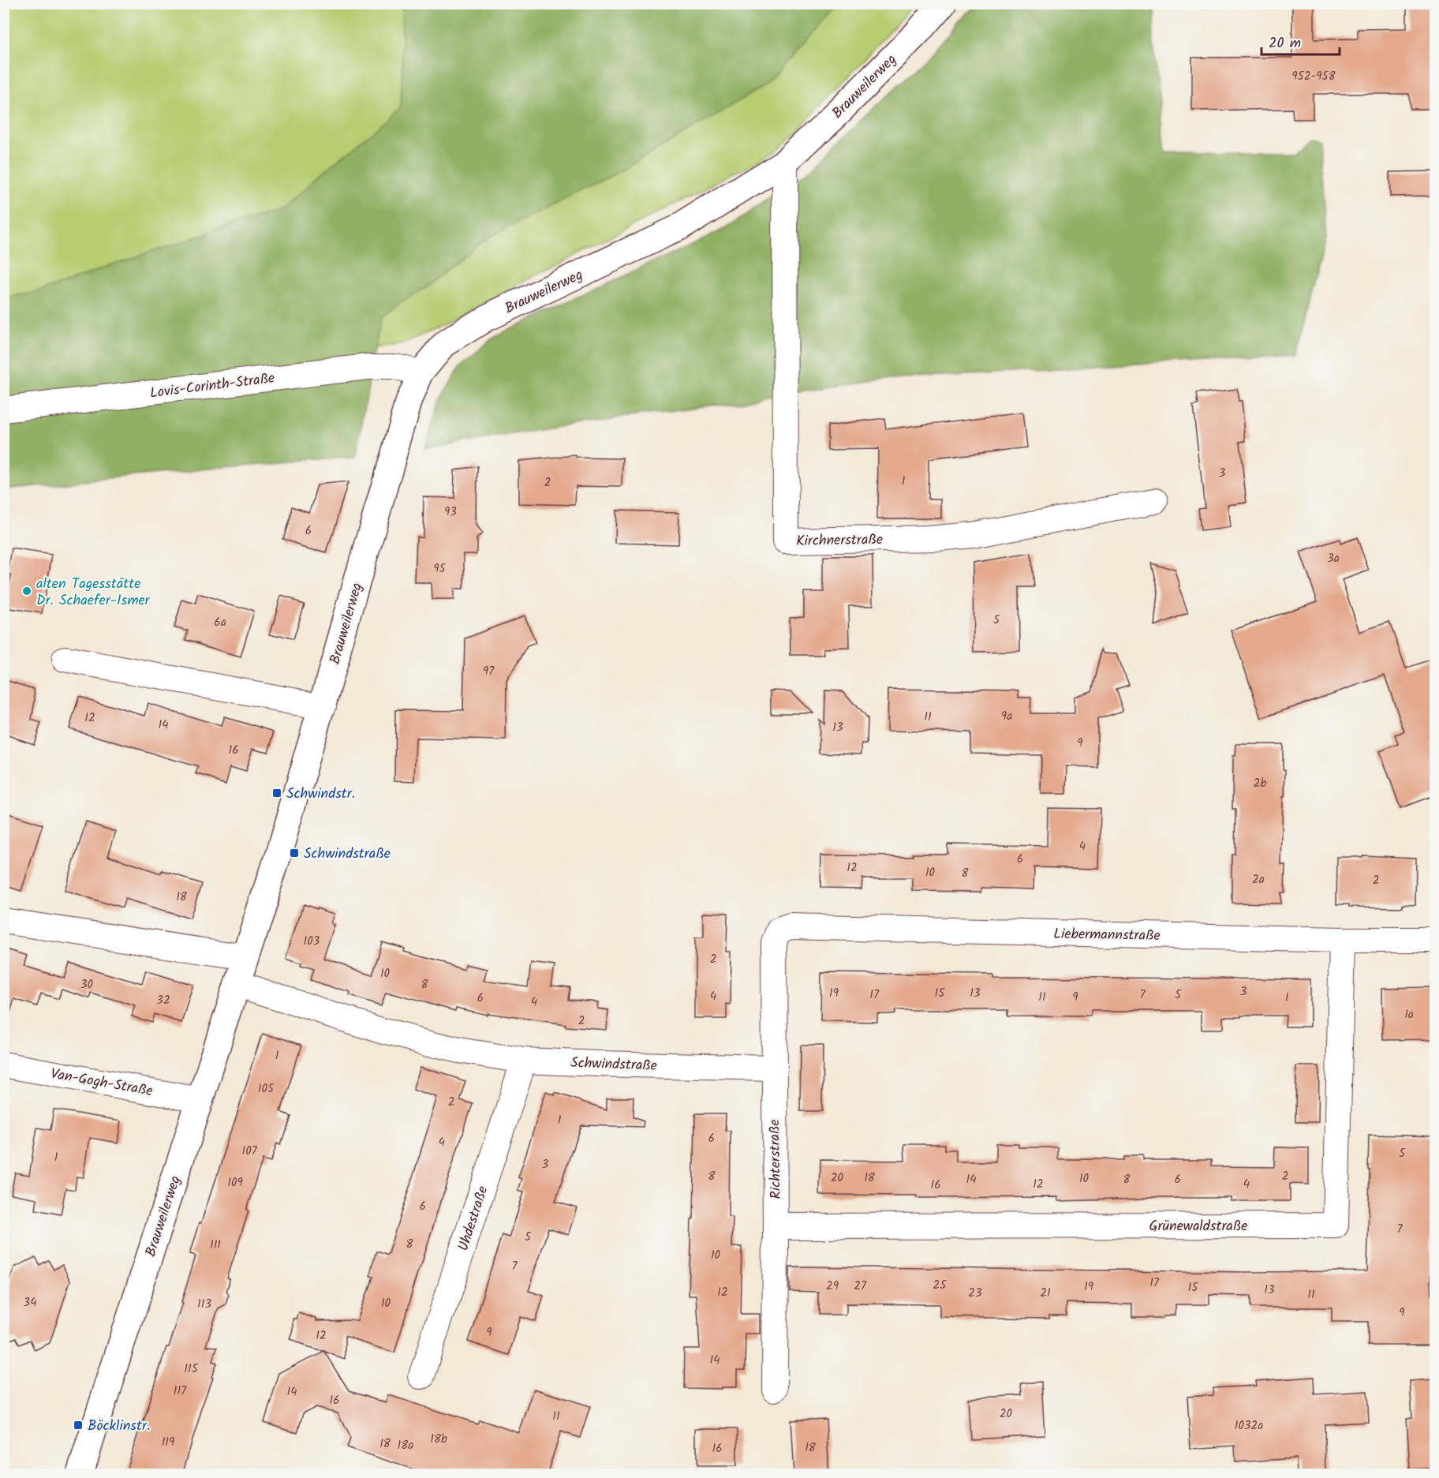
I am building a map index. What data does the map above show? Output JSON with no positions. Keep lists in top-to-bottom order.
{
  "streets": {
    "street": [
      "Brauweilerweg",
      "Lovis-Corinth-Straße",
      "Kirchnerstraße",
      "Liebermannstraße",
      "Schwindstraße",
      "Van-Gogh-Straße",
      "Richterstraße",
      "Uhdestraße",
      "Grünewaldstraße"
    ]
  },
  "crossings": [
    ["Brauweilerweg", "Lovis-Corinth-Straße"],
    ["Brauweilerweg", "Kirchnerstraße"],
    ["Brauweilerweg", "Schwindstraße"],
    ["Brauweilerweg", "Van-Gogh-Straße"],
    ["Liebermannstraße", "Richterstraße"],
    ["Liebermannstraße", "Grünewaldstraße"],
    ["Schwindstraße", "Richterstraße"],
    ["Schwindstraße", "Uhdestraße"],
    ["Richterstraße", "Grünewaldstraße"]
  ],
  "places": {
    "other": ["alten Tagesstätte Dr. Schaefer-Ismer"],
    "transit": ["Schwindstr.", "Schwindstraße", "Böcklinstr."]
  },
  "house_numbers": [
    "952-958",
    "3",
    "1",
    "2",
    "93",
    "6",
    "3a",
    "95",
    "5",
    "6a",
    "97",
    "9a",
    "11",
    "12",
    "14",
    "13",
    "9",
    "16",
    "2b",
    "4",
    "6",
    "12",
    "10",
    "8",
    "2a",
    "2",
    "18",
    "103",
    "2",
    "10",
    "30",
    "8",
    "3",
    "19",
    "15",
    "13",
    "17",
    "7",
    "5",
    "4",
    "11",
    "9",
    "6",
    "1",
    "32",
    "4",
    "1a",
    "2",
    "1",
    "105",
    "2",
    "1",
    "6",
    "4",
    "107",
    "5",
    "1",
    "3",
    "8",
    "2",
    "20",
    "18",
    "10",
    "14",
    "8",
    "6",
    "109",
    "12",
    "4",
    "16",
    "6",
    "7",
    "5",
    "8",
    "111",
    "10",
    "7",
    "17",
    "25",
    "29",
    "27",
    "19",
    "15",
    "13",
    "12",
    "23",
    "21",
    "11",
    "34",
    "10",
    "113",
    "9",
    "9",
    "12",
    "14",
    "115",
    "117",
    "14",
    "16",
    "20",
    "11",
    "1032a",
    "18b",
    "119",
    "18",
    "18a",
    "18",
    "16"
  ],
  "scale_bar": "20 m"
}
